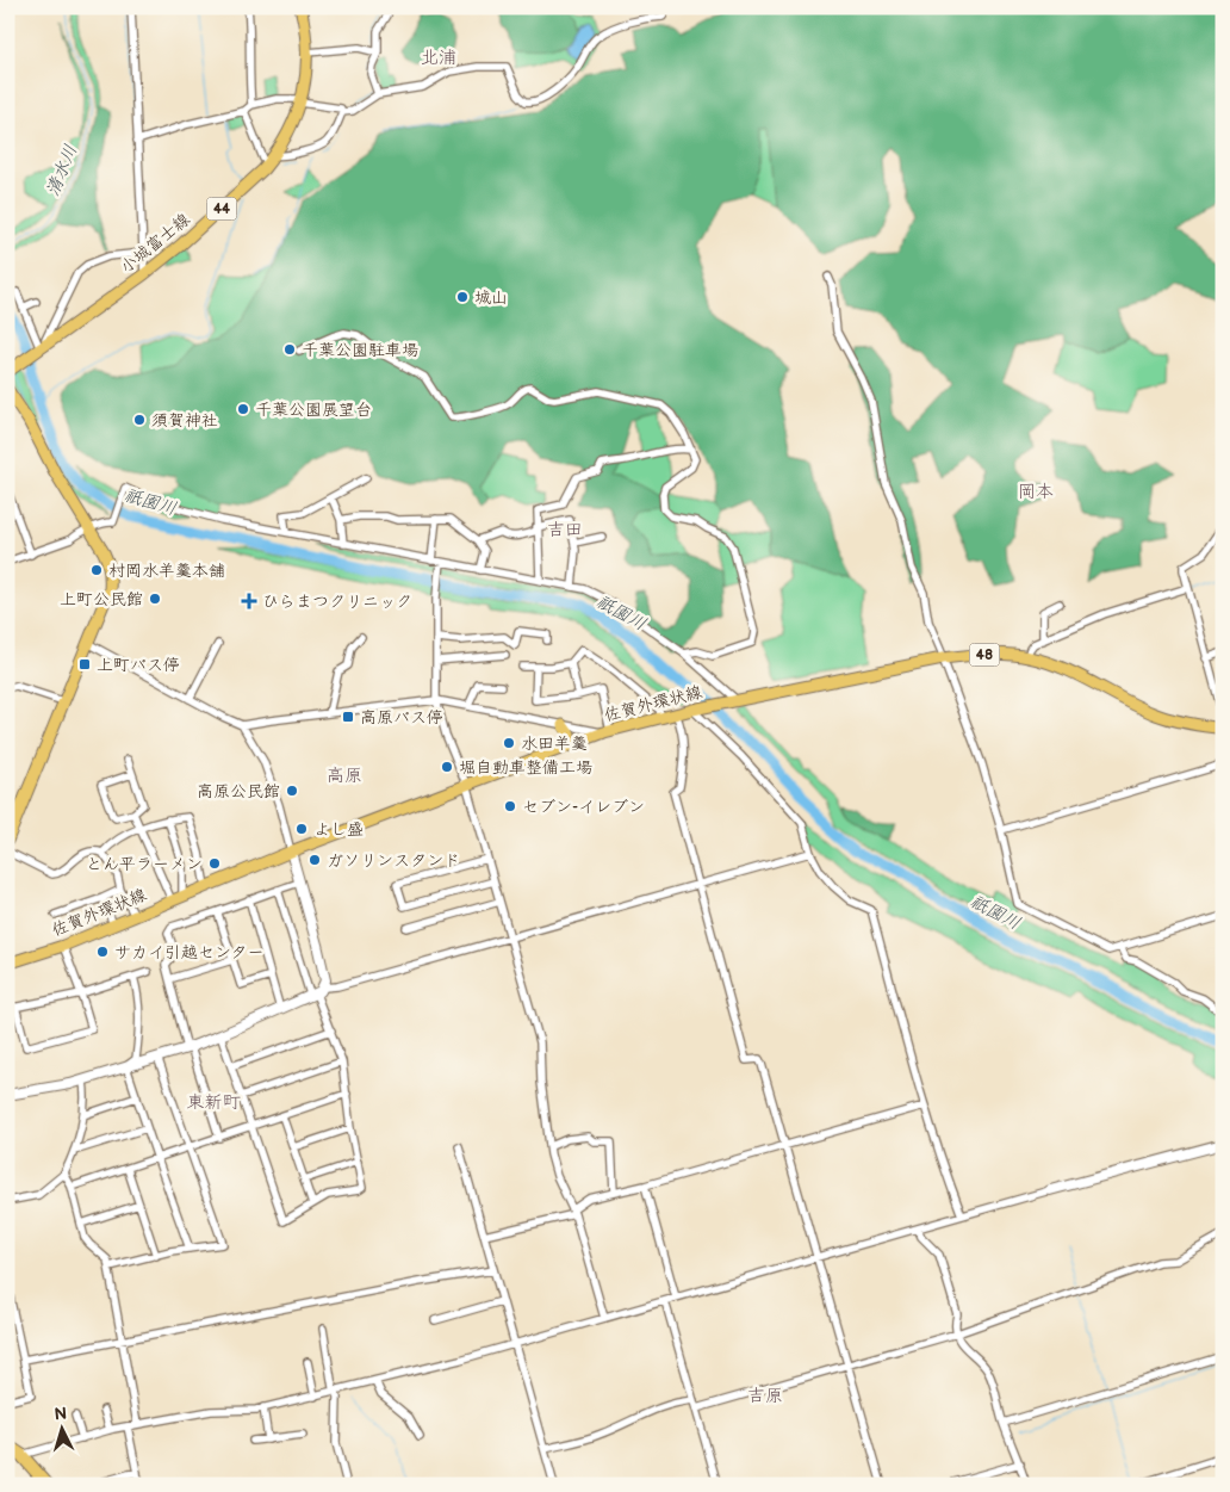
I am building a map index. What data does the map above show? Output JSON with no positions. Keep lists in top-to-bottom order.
{
  "streets": {
    "main road": [
      "44",
      "小城富士線",
      "48",
      "佐賀外環状線"
    ]
  },
  "districts": [
    "北浦",
    "岡本",
    "吉田",
    "高原",
    "東新町",
    "吉原"
  ],
  "water": ["清水川", "祇園川"],
  "places": {
    "other": [
      "城山",
      "千葉公園駐車場",
      "千葉公園展望台",
      "須賀神社",
      "村岡水羊羹本舗",
      "上町公民館",
      "水田羊羹",
      "堀自動車整備工場",
      "高原公民館",
      "セブン-イレブン",
      "よし盛",
      "ガソリンスタンド",
      "とん平ラーメン",
      "サカイ引越センター"
    ],
    "health": ["ひらまつクリニック"],
    "transit": ["上町バス停", "高原バス停"]
  },
  "north": "top"
}
